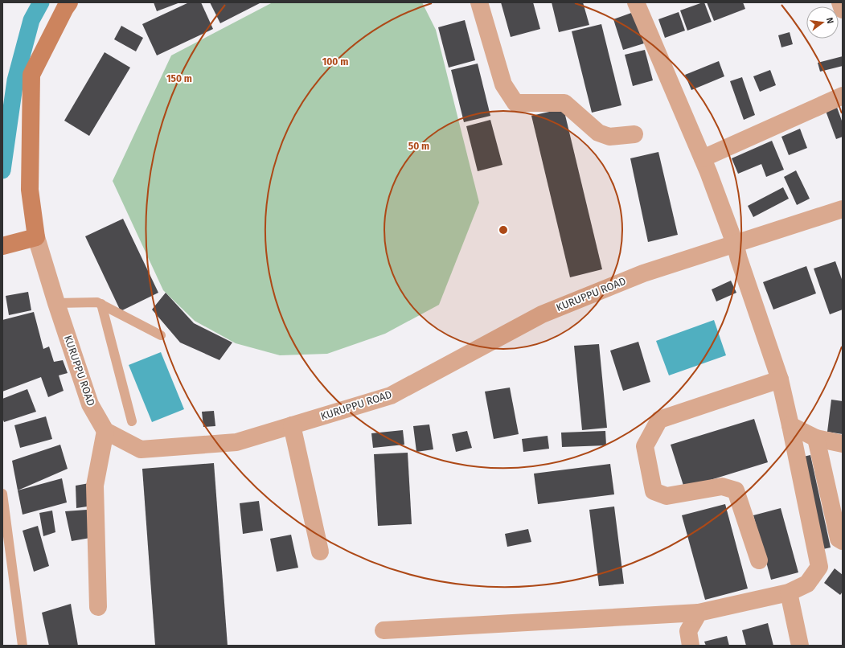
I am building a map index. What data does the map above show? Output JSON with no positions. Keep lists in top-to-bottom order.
{
  "streets": {
    "street": ["KURUPPU ROAD"]
  },
  "north": "right",
  "rings": ["100 m", "150 m", "50 m"]
}
